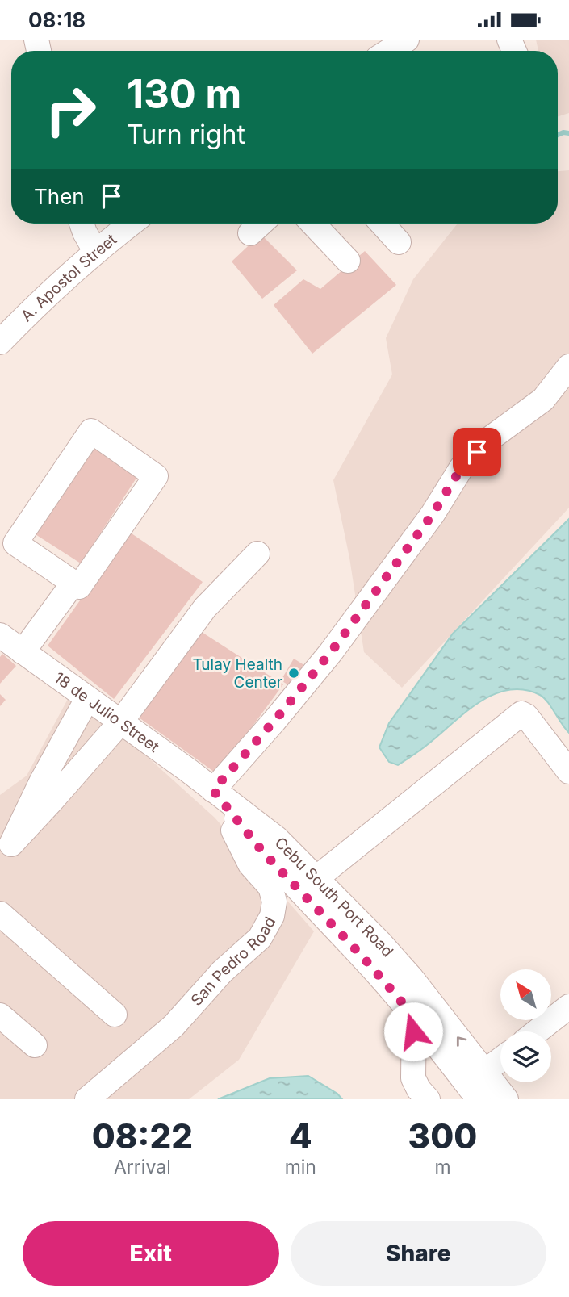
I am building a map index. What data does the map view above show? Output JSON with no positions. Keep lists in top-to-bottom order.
{
  "streets": {
    "street": [
      "A. Apostol Street",
      "18 de Julio Street",
      "Cebu South Port Road",
      "San Pedro Road"
    ]
  },
  "crossings": [
    ["18 de Julio Street", "Cebu South Port Road"],
    ["18 de Julio Street", "San Pedro Road"],
    ["Cebu South Port Road", "San Pedro Road"]
  ],
  "places": ["Tulay Health Center"],
  "north": "top left",
  "page": {
    "status": "08:18",
    "turn": ["130 m", "Turn right"],
    "then": "Then",
    "eta": [
      "08:22",
      "Arrival",
      "4",
      "min",
      "300",
      "m"
    ],
    "buttons": ["Exit", "Share"]
  }
}
